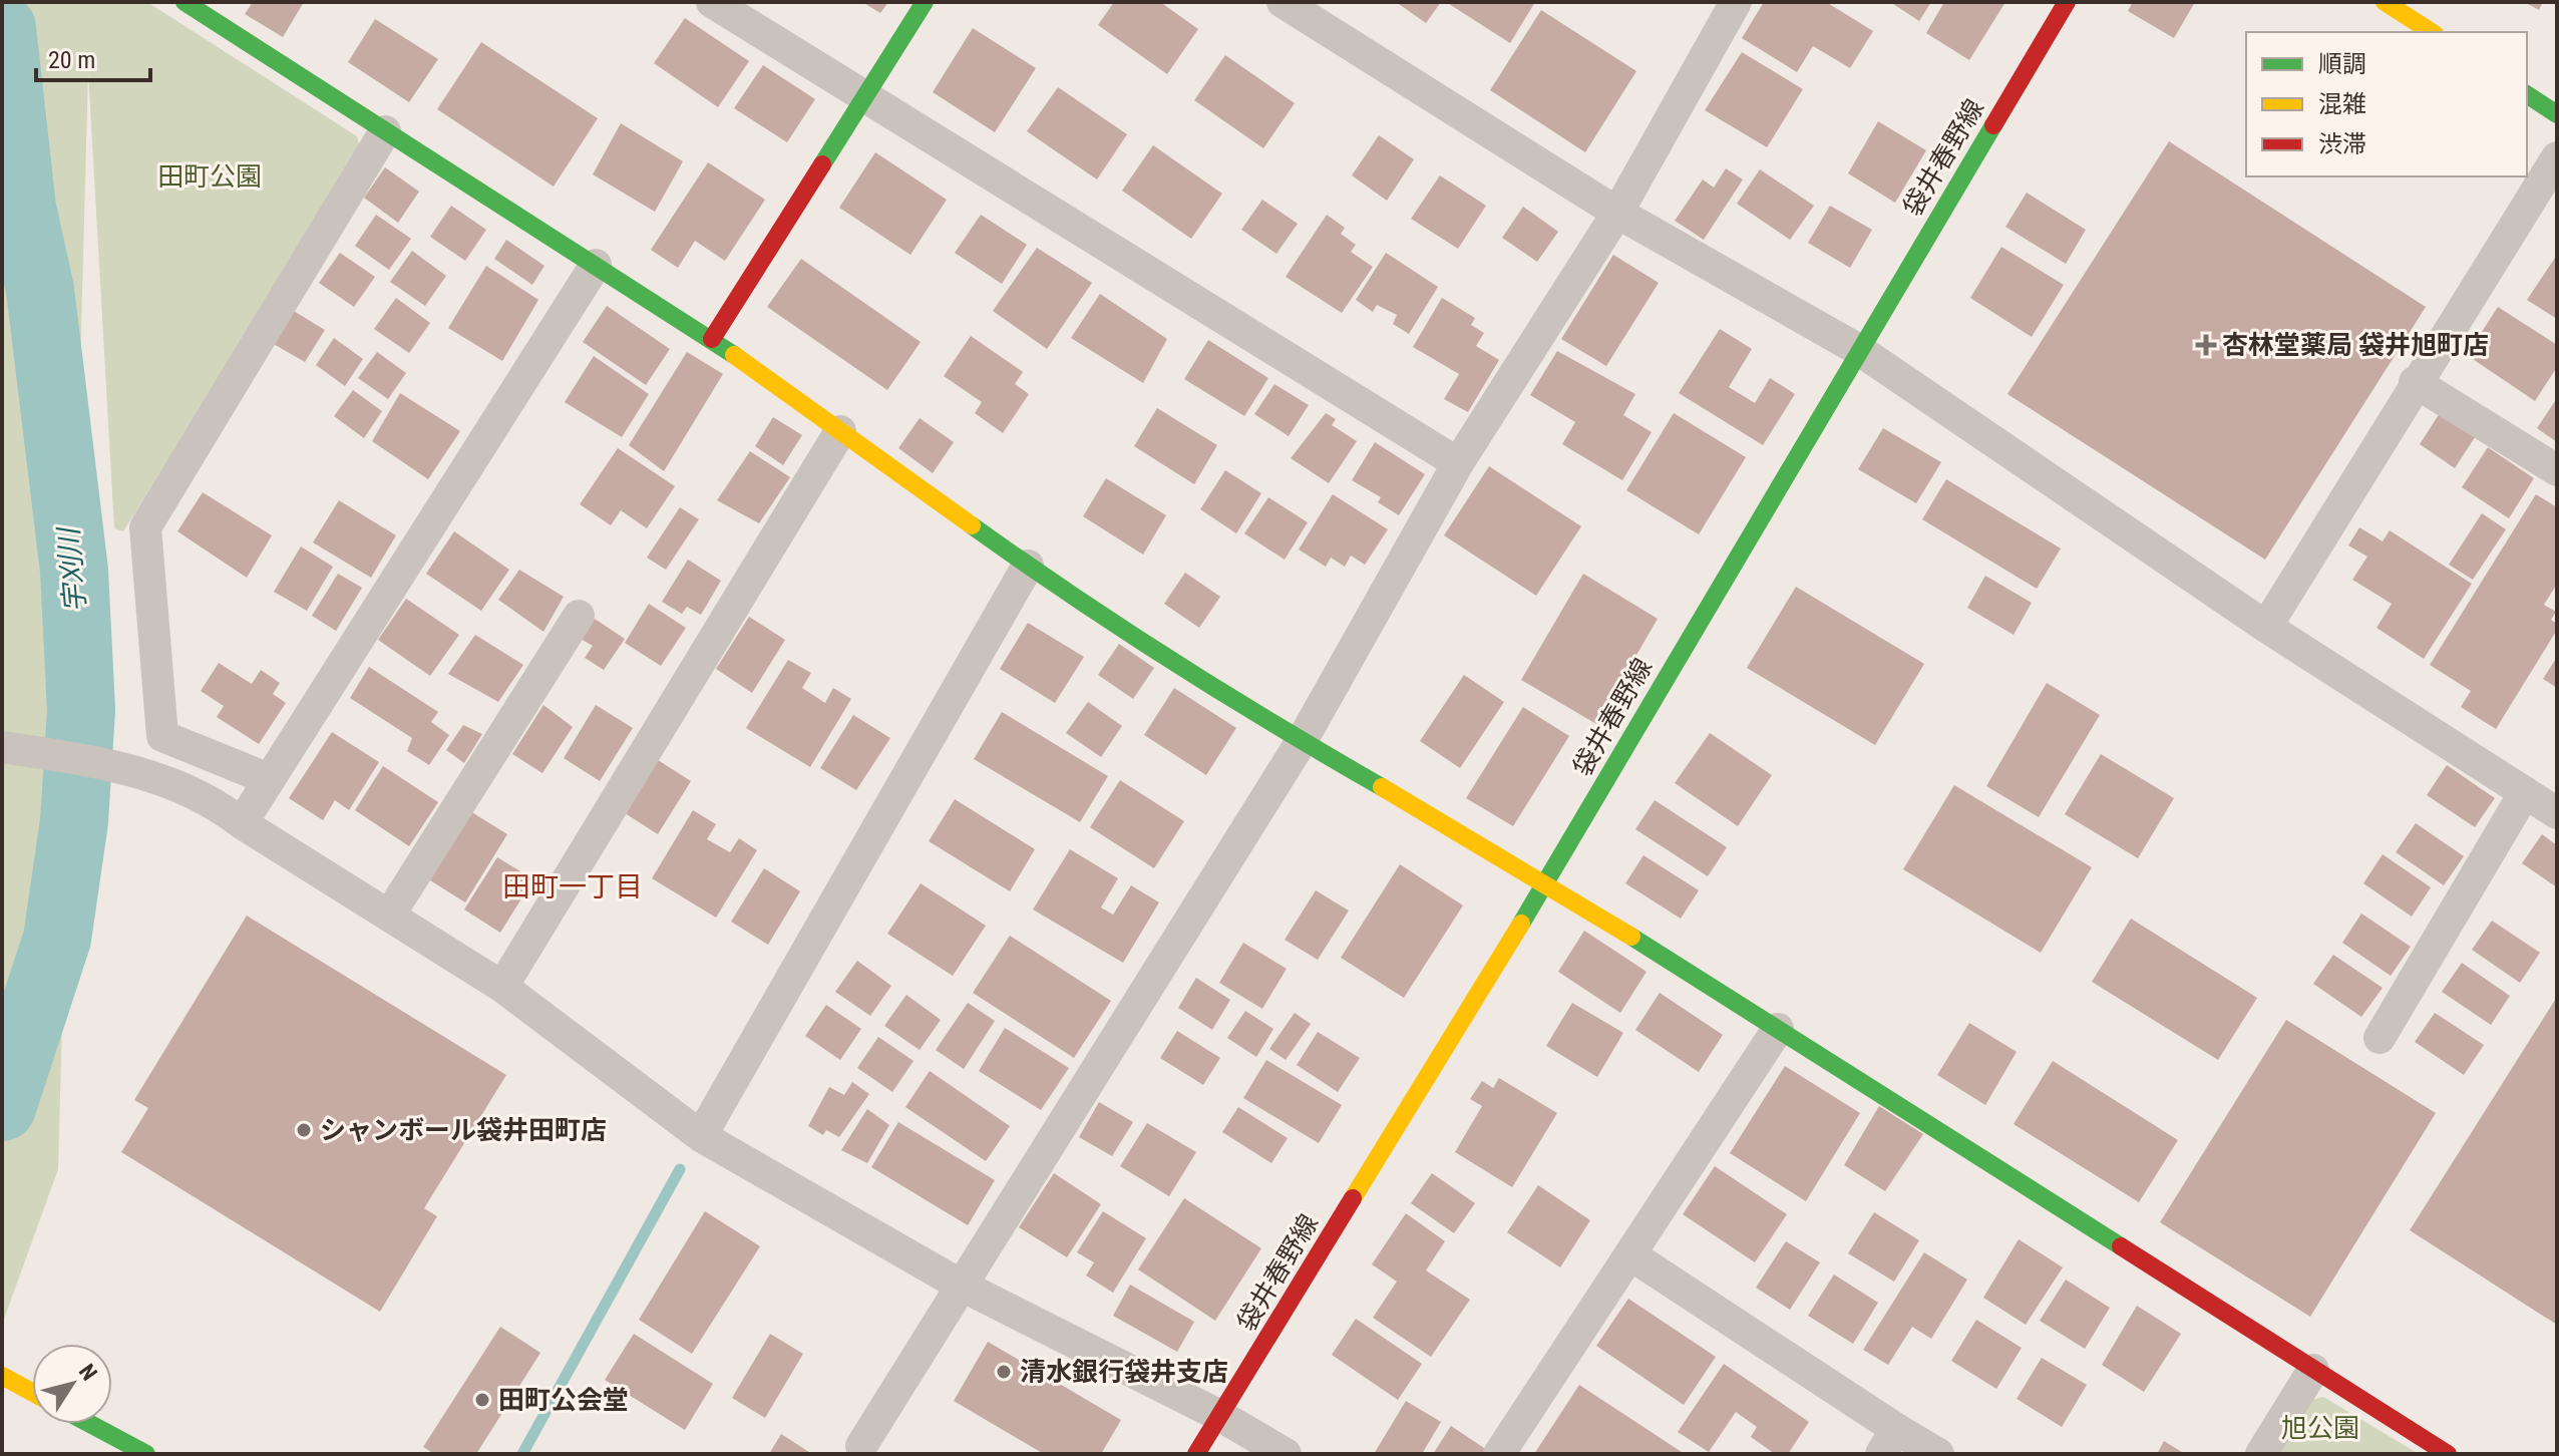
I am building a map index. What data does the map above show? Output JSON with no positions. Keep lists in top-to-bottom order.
{
  "streets": {
    "street": ["袋井春野線"]
  },
  "districts": ["田町一丁目"],
  "water": ["宇刈川"],
  "parks": ["田町公園", "旭公園"],
  "places": {
    "health": ["杏林堂薬局 袋井旭町店"],
    "other": ["シャンボール袋井田町店", "清水銀行袋井支店", "田町公会堂"]
  },
  "legend": ["順調", "混雑", "渋滞"],
  "scale_bar": "20 m",
  "north": "top right"
}
